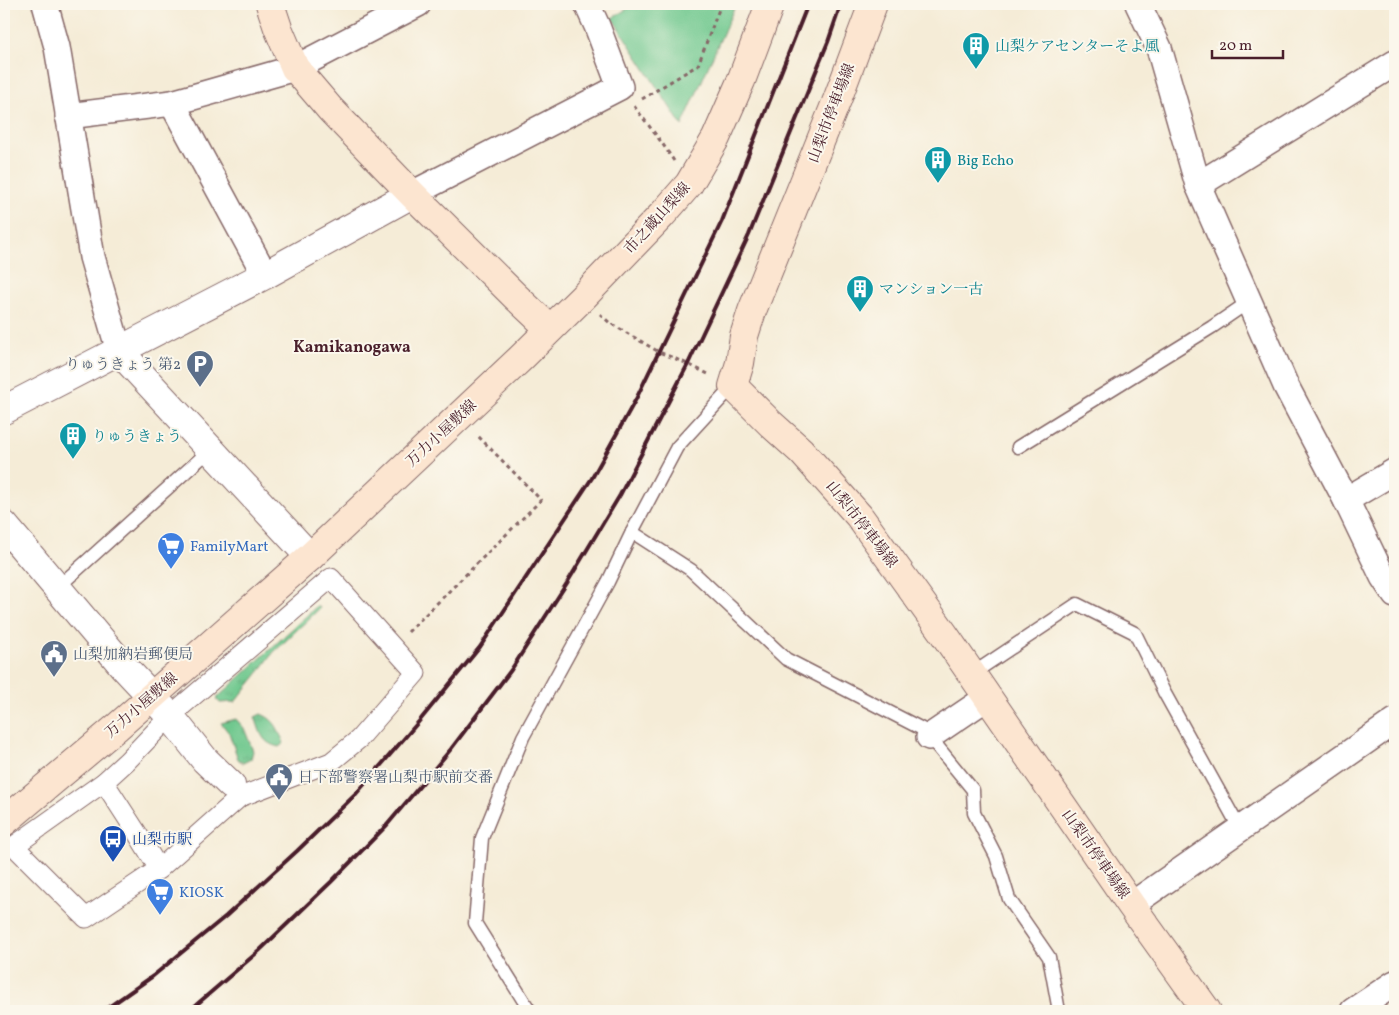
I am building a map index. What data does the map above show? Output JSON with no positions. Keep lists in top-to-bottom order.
{
  "streets": {
    "main road": ["山梨市停車場線", "市之蔵山梨線", "万力小屋敷線"]
  },
  "crossings": [
    ["市之蔵山梨線", "万力小屋敷線"]
  ],
  "districts": ["Kamikanogawa"],
  "places": {
    "building": [
      "山梨ケアセンターそよ風",
      "Big Echo",
      "マンション一古",
      "りゅうきょう"
    ],
    "parking": ["りゅうきょう 第2"],
    "supermarket": ["FamilyMart", "KIOSK"],
    "public building": ["山梨加納岩郵便局", "日下部警察署山梨市駅前交番"],
    "bus stop": ["山梨市駅"]
  },
  "scale_bar": "20 m"
}
